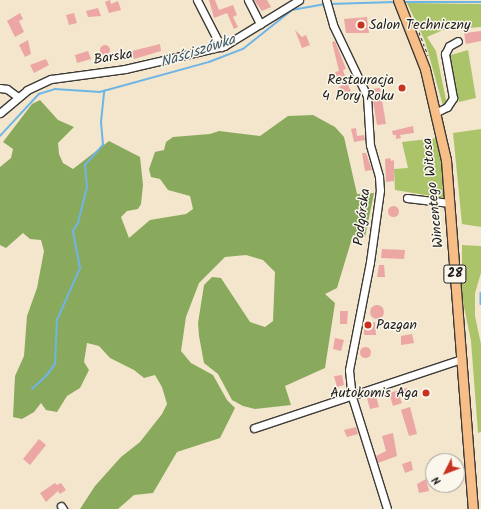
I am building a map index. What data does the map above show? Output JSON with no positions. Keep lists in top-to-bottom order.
{
  "streets": {
    "main road": ["Wincentego Witosa", "28"],
    "street": ["Barska", "Podgórska"]
  },
  "water": ["Naściszówka"],
  "places": [
    "Salon Techniczny",
    "Restauracja 4 Pory Roku",
    "Pazgan",
    "Autokomis Aga"
  ],
  "north": "bottom left"
}
